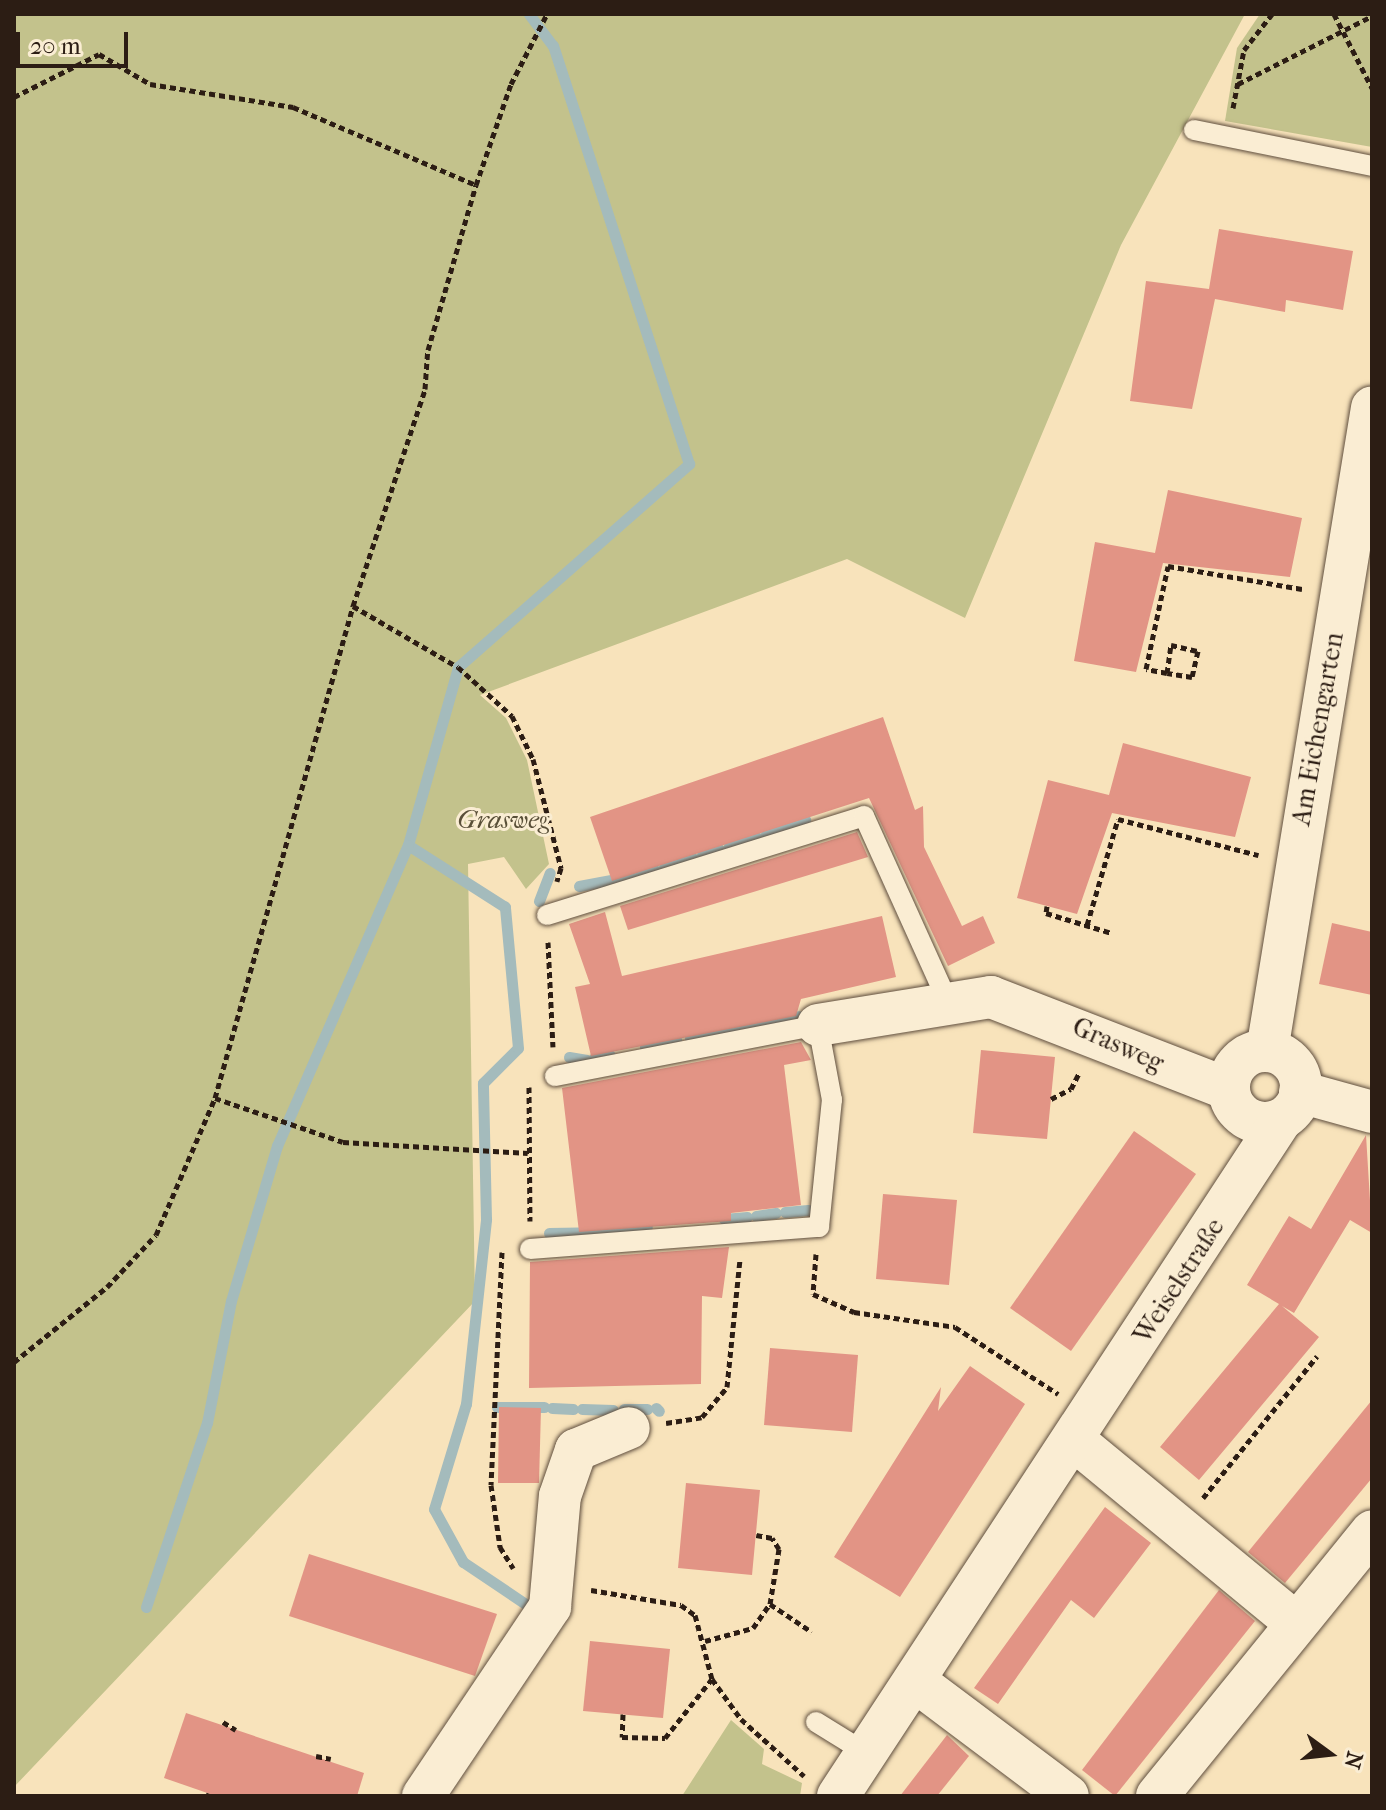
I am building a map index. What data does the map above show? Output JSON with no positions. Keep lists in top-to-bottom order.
{
  "streets": {
    "street": ["Am Eichengarten", "Grasweg", "Weiselstraße"]
  },
  "crossings": [
    ["Am Eichengarten", "Grasweg"],
    ["Am Eichengarten", "Weiselstraße"],
    ["Grasweg", "Weiselstraße"]
  ],
  "parks": ["Grasweg"],
  "scale_bar": "20 m",
  "north": "right"
}
